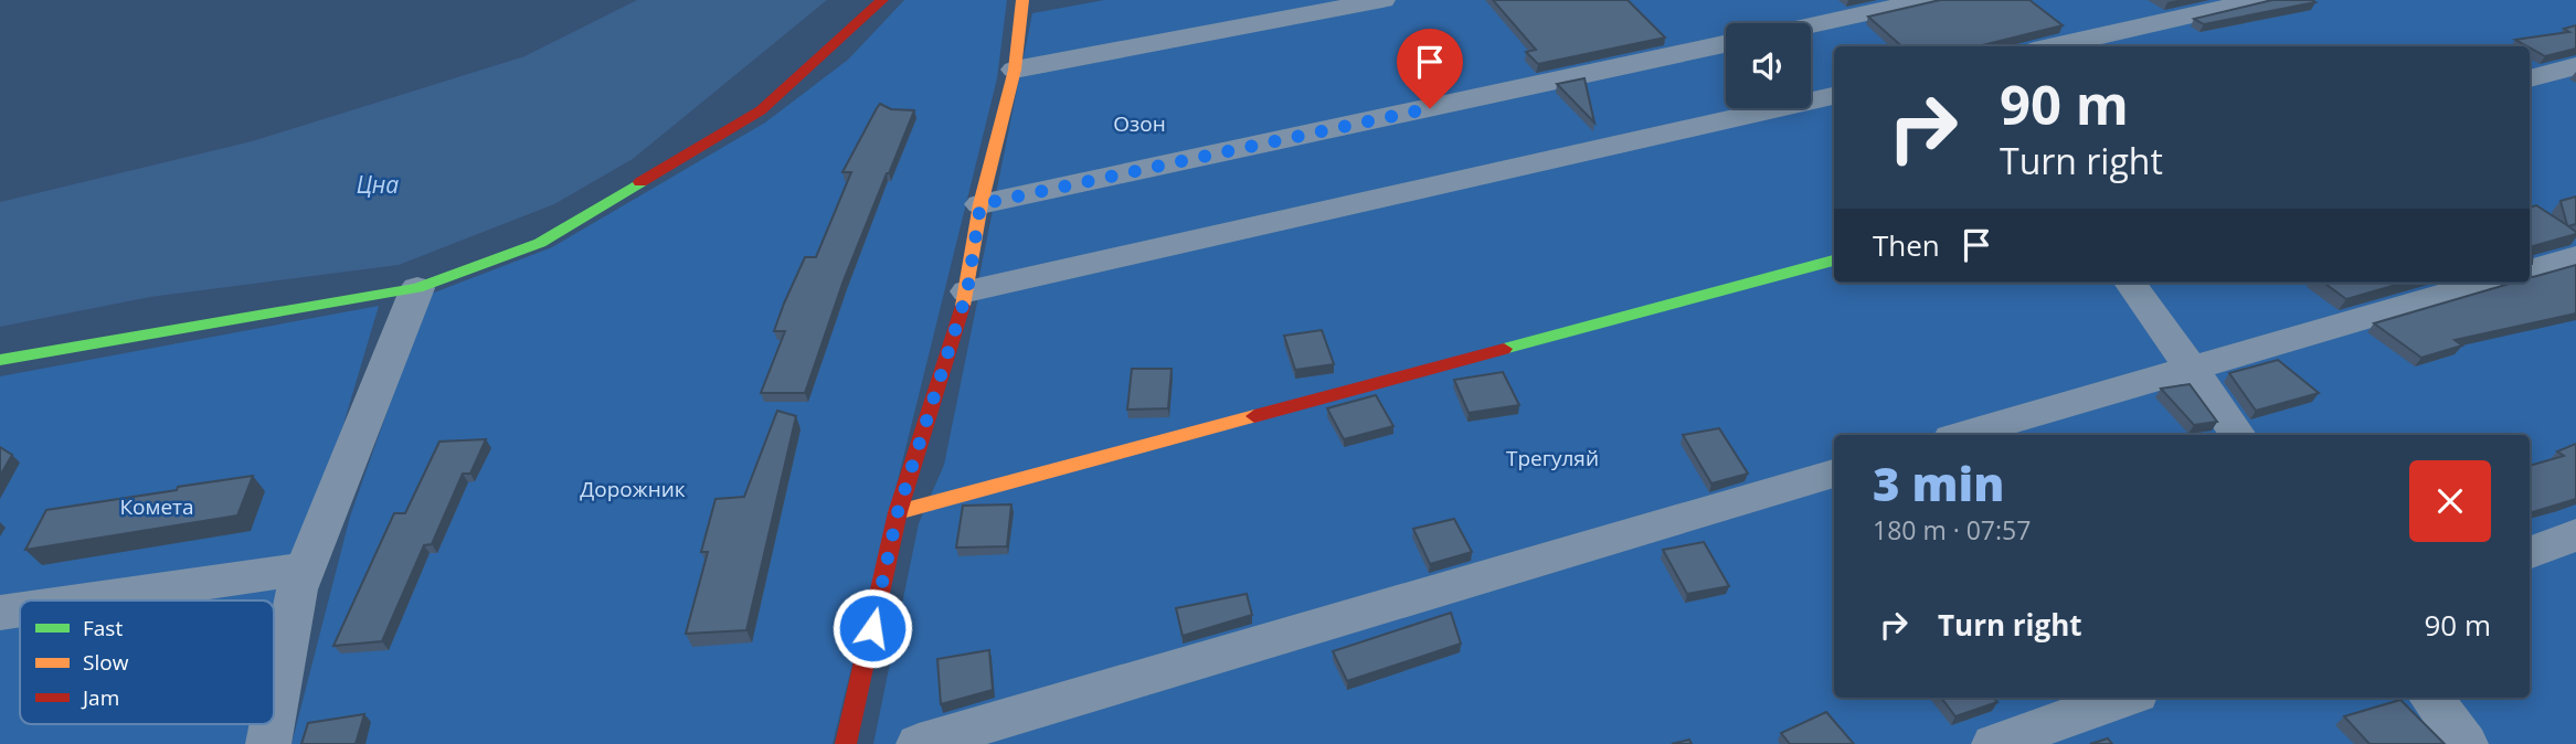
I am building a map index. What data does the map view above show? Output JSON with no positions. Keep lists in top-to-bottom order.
{
  "water": ["Цна"],
  "parks": [
    "Озон",
    "Трегуляй",
    "Дорожник",
    "Комета"
  ],
  "legend": ["Fast", "Slow", "Jam"],
  "page": {
    "turn": ["90 m", "Turn right"],
    "then": "Then",
    "heading": ["3 min", "180 m · 07:57"],
    "list": [
      {
        "name": "Turn right",
        "value": "90 m"
      }
    ]
  }
}
